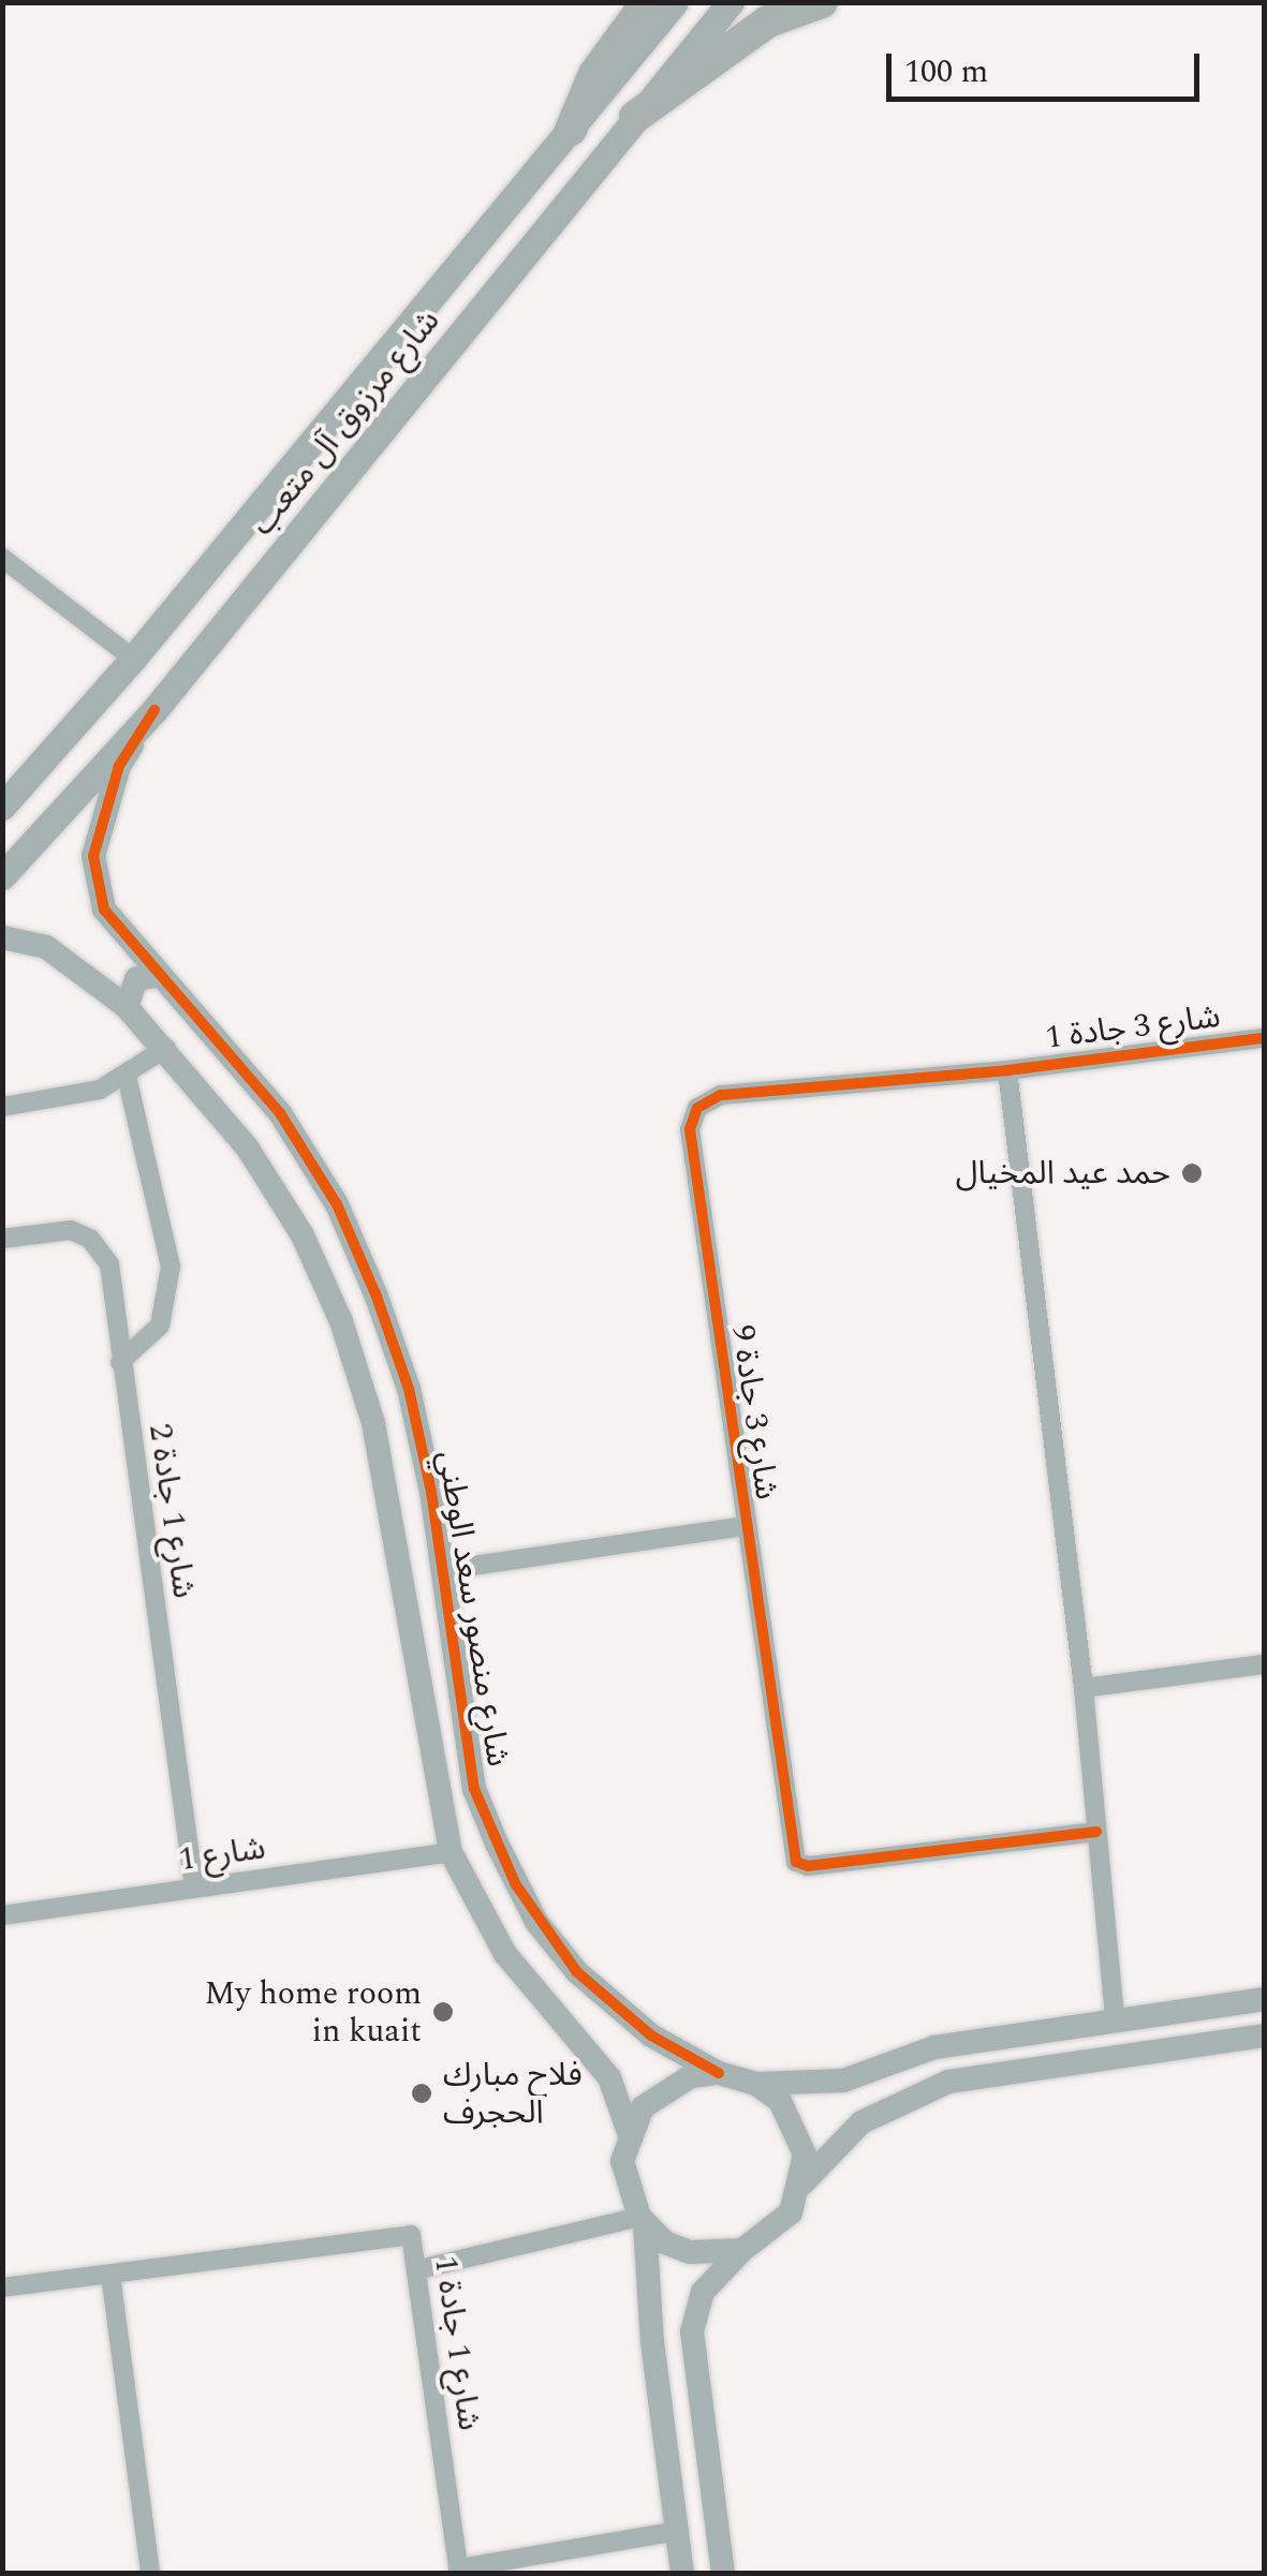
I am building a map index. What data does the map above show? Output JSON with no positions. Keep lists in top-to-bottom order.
{
  "streets": {
    "main road": ["شارع مرزوق آل متعب"],
    "street": [
      "شارع 3 جادة 1",
      "شارع 3 جادة 9",
      "شارع 1 جادة 2",
      "شارع منصور سعد الوطني",
      "شارع 1",
      "شارع 1 جادة 1"
    ]
  },
  "crossings": [
    ["شارع مرزوق آل متعب", "شارع منصور سعد الوطني"],
    ["شارع 3 جادة 1", "شارع 3 جادة 9"],
    ["شارع 3 جادة 9", "شارع منصور سعد الوطني"],
    ["شارع 1 جادة 2", "شارع 1"],
    ["شارع منصور سعد الوطني", "شارع 1"]
  ],
  "places": ["حمد عيد المخيال", "My home room in kuait", "فلاح مبارك الحجرف"],
  "scale_bar": "100 m"
}
